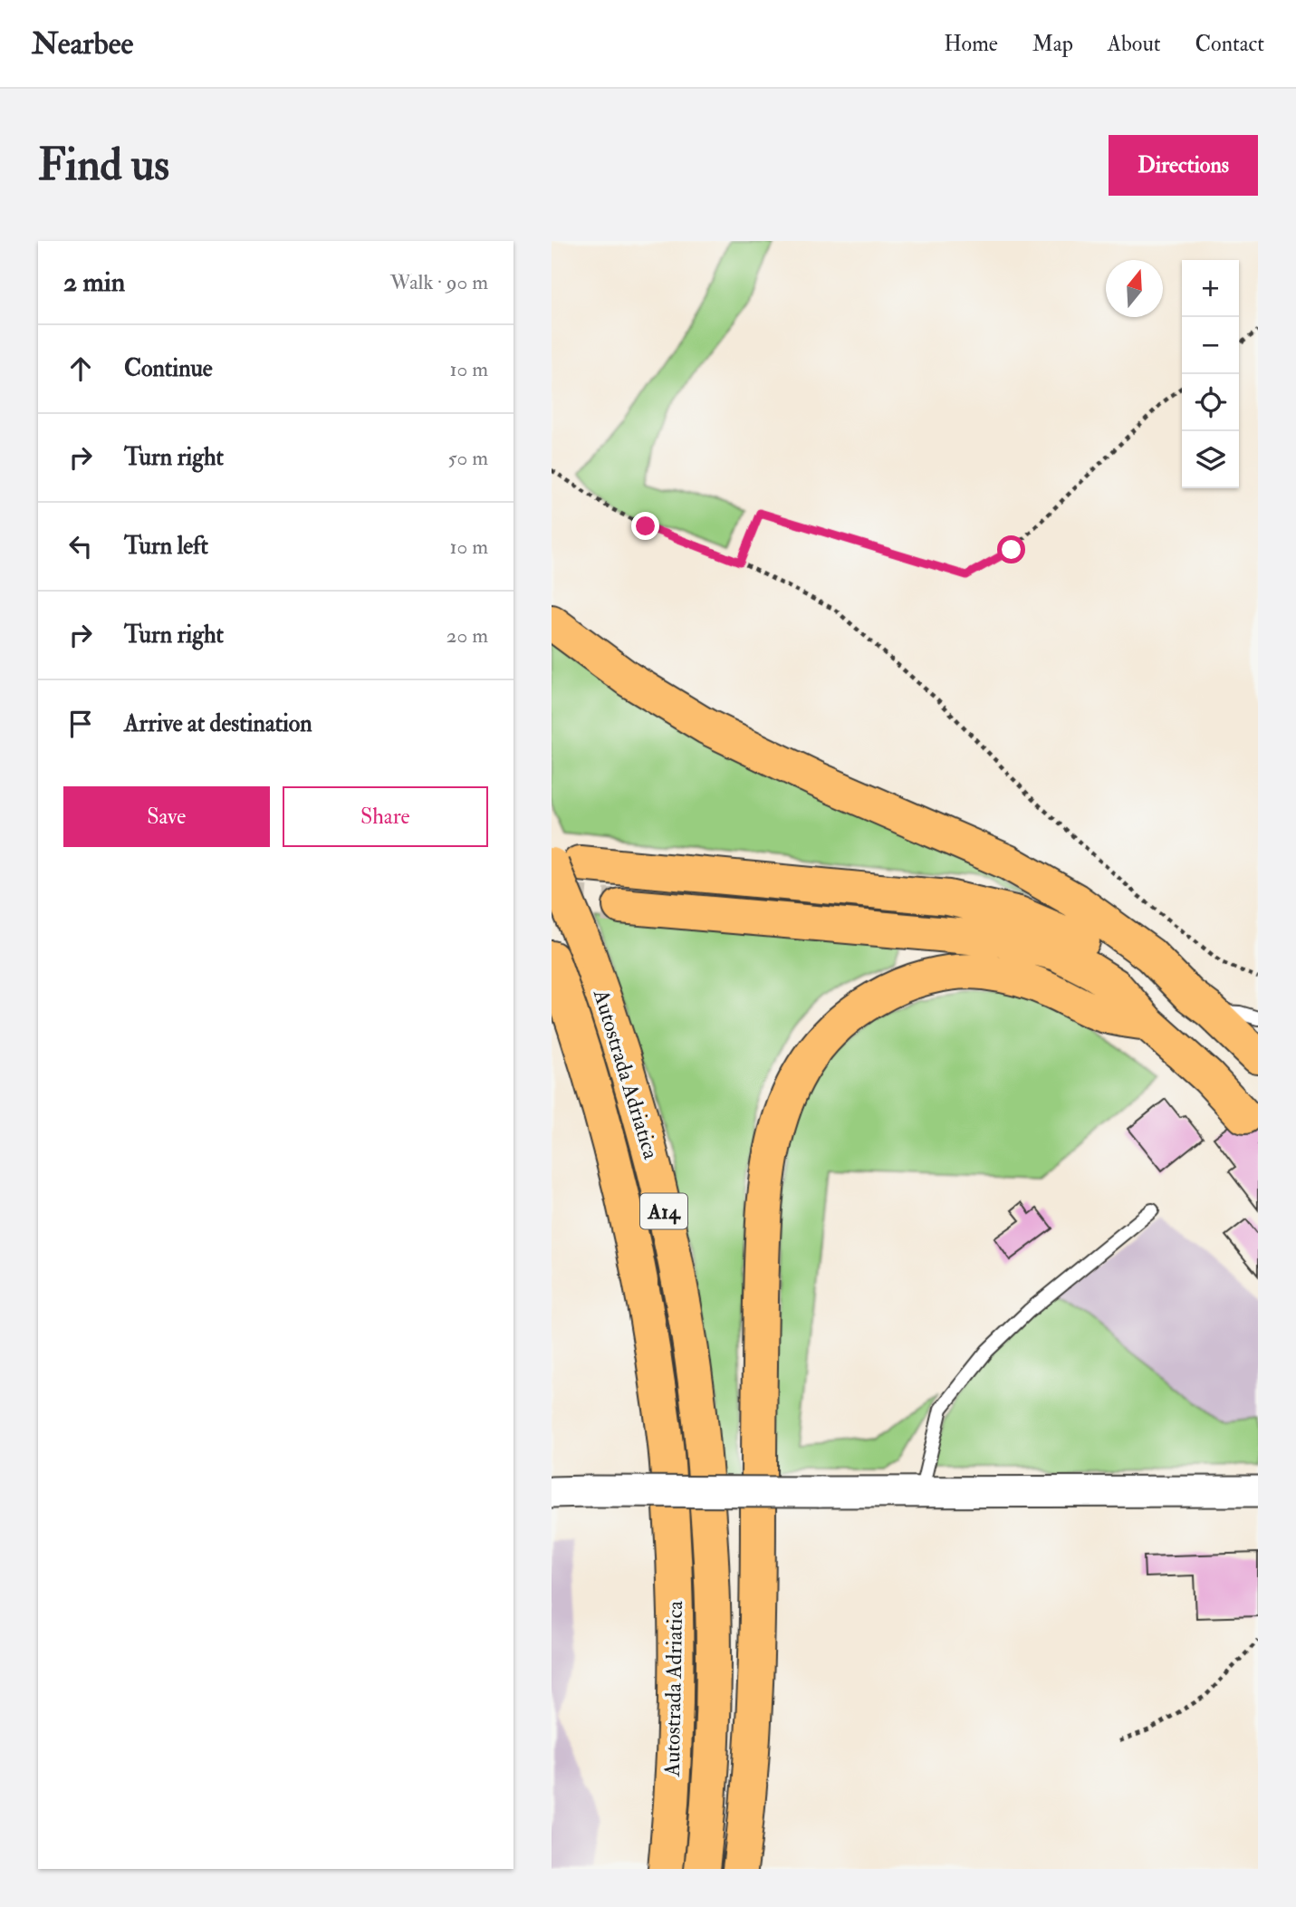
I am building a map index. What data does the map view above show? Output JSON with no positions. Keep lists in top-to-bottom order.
{
  "streets": {
    "highway": ["Autostrada Adriatica", "A14"]
  },
  "north": "top",
  "page": {
    "header": "Nearbee",
    "nav": [
      "Home",
      "Map",
      "About",
      "Contact"
    ],
    "buttons": [
      "Directions",
      ["Save", "Share"]
    ],
    "title": "Find us",
    "heading": ["2 min", "Walk · 90 m"],
    "map_buttons": ["+", "−"],
    "list": [
      ["Continue", "10 m"],
      ["Turn right", "50 m"],
      ["Turn left", "10 m"],
      ["Turn right", "20 m"],
      "Arrive at destination"
    ]
  }
}
